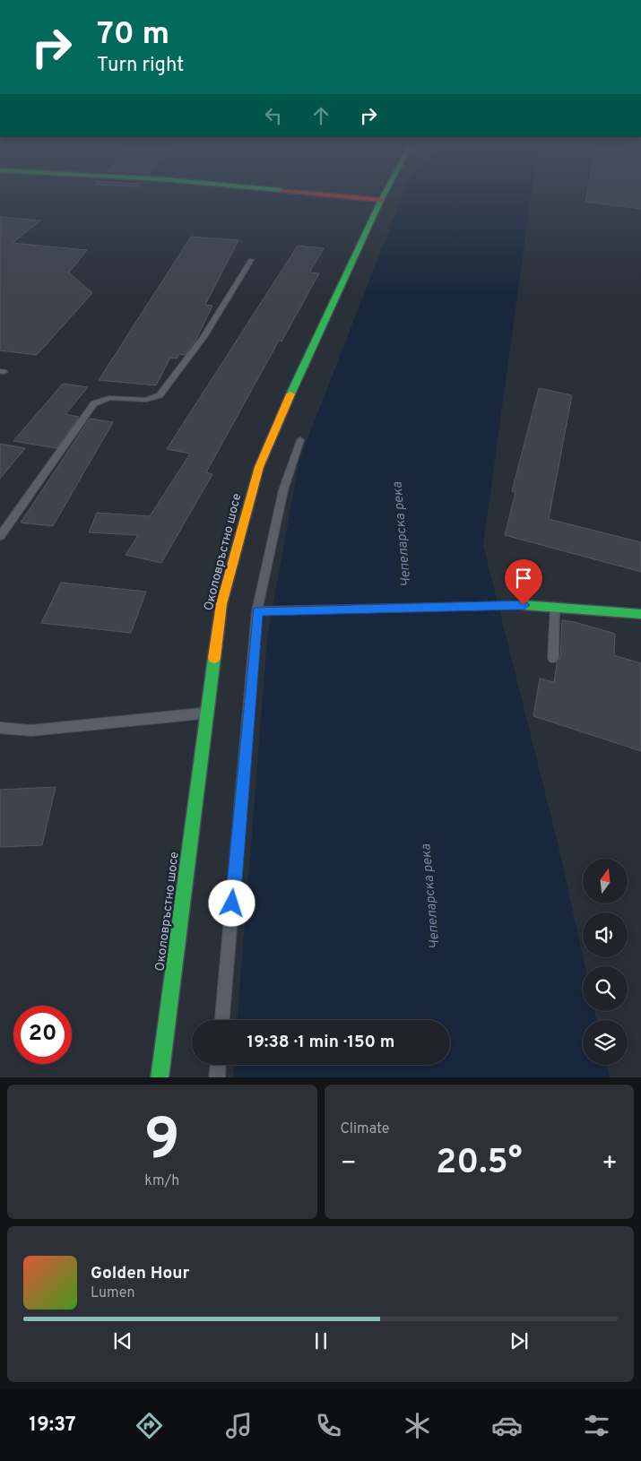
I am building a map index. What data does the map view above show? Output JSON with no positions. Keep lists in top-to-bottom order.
{
  "streets": {
    "street": ["Околовръстно шосе"]
  },
  "water": ["Чепеларска река"],
  "north": "top",
  "page": {
    "turn": ["70 m", "Turn right"],
    "limit": "20",
    "trip": "19:38 · 1 min · 150 m",
    "tile": [
      ["9", "km/h"],
      "Climate"
    ],
    "heat": ["−", "20.5°", "+"],
    "song": ["Golden Hour", "Lumen"],
    "tabs": "19:37"
  }
}
